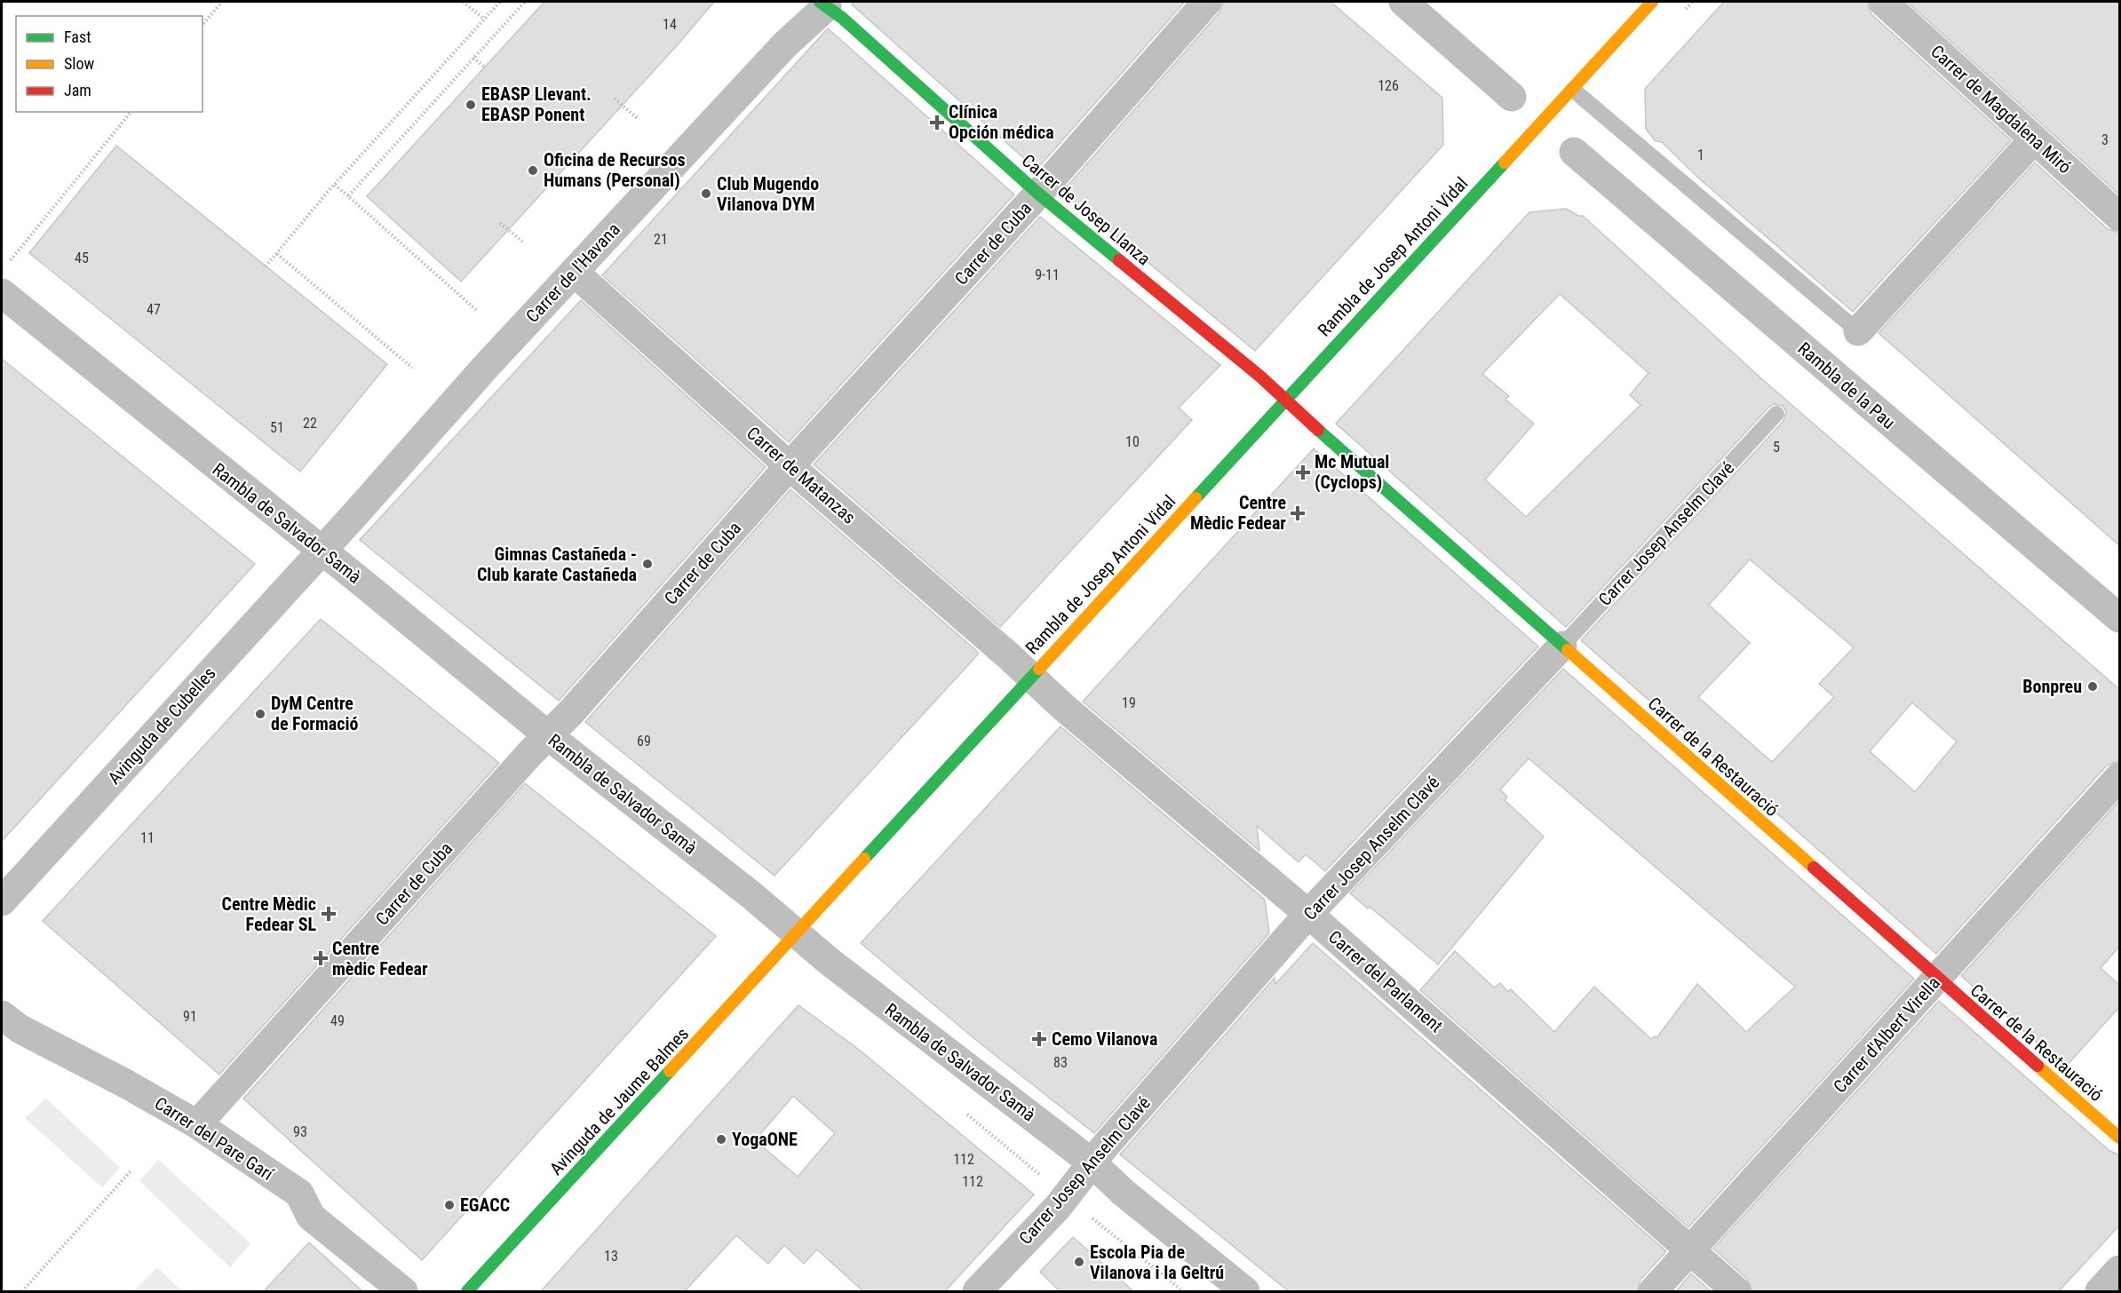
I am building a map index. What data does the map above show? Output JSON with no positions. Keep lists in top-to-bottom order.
{
  "streets": {
    "street": [
      "Carrer de Magdalena Miró",
      "Carrer de Josep Llanza",
      "Carrer de Cuba",
      "Rambla de Josep Antoni Vidal",
      "Carrer de l'Havana",
      "Rambla de la Pau",
      "Carrer de Matanzas",
      "Rambla de Salvador Samà",
      "Carrer Josep Anselm Clavé",
      "Avinguda de Cubelles",
      "Carrer de la Restauració",
      "Carrer del Parlament",
      "Carrer d'Albert Virella",
      "Avinguda de Jaume Balmes",
      "Carrer del Pare Garí"
    ]
  },
  "crossings": [
    ["Carrer de Josep Llanza", "Carrer de Cuba"],
    ["Carrer de Josep Llanza", "Rambla de Josep Antoni Vidal"],
    ["Carrer de Josep Llanza", "Carrer de l'Havana"],
    ["Carrer de Josep Llanza", "Carrer de la Restauració"],
    ["Carrer de Cuba", "Carrer de Matanzas"],
    ["Carrer de Cuba", "Rambla de Salvador Samà"],
    ["Carrer de Cuba", "Carrer del Pare Garí"],
    ["Rambla de Josep Antoni Vidal", "Carrer de Matanzas"],
    ["Rambla de Josep Antoni Vidal", "Rambla de Salvador Samà"],
    ["Rambla de Josep Antoni Vidal", "Carrer de la Restauració"],
    ["Rambla de Josep Antoni Vidal", "Carrer del Parlament"],
    ["Rambla de Josep Antoni Vidal", "Avinguda de Jaume Balmes"],
    ["Carrer de l'Havana", "Carrer de Matanzas"],
    ["Carrer de l'Havana", "Rambla de Salvador Samà"],
    ["Carrer de l'Havana", "Avinguda de Cubelles"],
    ["Carrer de Matanzas", "Carrer del Parlament"],
    ["Rambla de Salvador Samà", "Carrer Josep Anselm Clavé"],
    ["Rambla de Salvador Samà", "Avinguda de Cubelles"],
    ["Rambla de Salvador Samà", "Avinguda de Jaume Balmes"],
    ["Carrer Josep Anselm Clavé", "Carrer de la Restauració"],
    ["Carrer Josep Anselm Clavé", "Carrer del Parlament"],
    ["Carrer de la Restauració", "Carrer d'Albert Virella"],
    ["Carrer del Parlament", "Carrer d'Albert Virella"]
  ],
  "places": {
    "other": [
      "EBASP Llevant. EBASP Ponent",
      "Oficina de Recursos Humans (Personal)",
      "Club Mugendo Vilanova DYM",
      "Gimnas Castañeda - Club karate Castañeda",
      "Bonpreu",
      "DyM Centre de Formació",
      "YogaONE",
      "EGACC",
      "Escola Pia de Vilanova i la Geltrú"
    ],
    "health": [
      "Clínica Opción médica",
      "Mc Mutual (Cyclops)",
      "Centre Mèdic Fedear",
      "Centre Mèdic Fedear SL",
      "Centre mèdic Fedear",
      "Cemo Vilanova"
    ]
  },
  "house_numbers": [
    "14",
    "126",
    "3",
    "1",
    "21",
    "45",
    "9-11",
    "47",
    "22",
    "51",
    "10",
    "5",
    "19",
    "69",
    "11",
    "91",
    "49",
    "83",
    "93",
    "112",
    "112",
    "13"
  ],
  "legend": ["Fast", "Slow", "Jam"]
}
